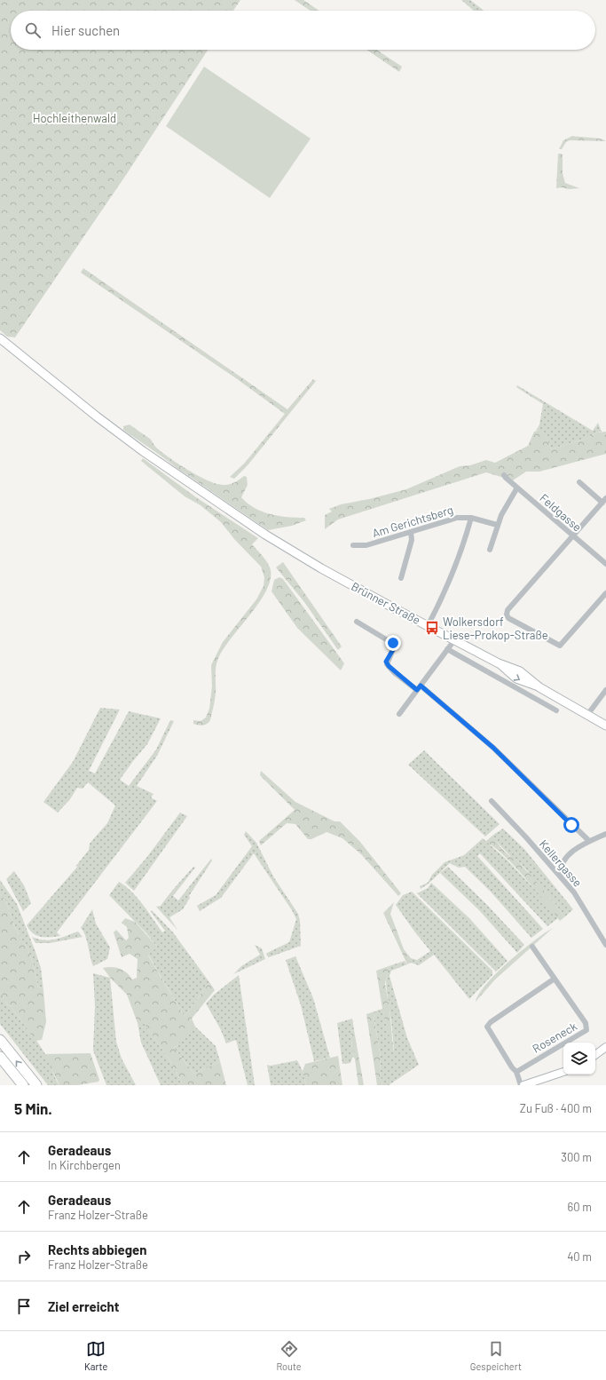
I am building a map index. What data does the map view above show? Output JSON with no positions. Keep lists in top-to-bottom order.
{
  "streets": {
    "main road": ["Brünner Straße"],
    "street": [
      "Feldgasse",
      "Am Gerichtsberg",
      "Kellergasse",
      "Roseneck"
    ]
  },
  "parks": ["Hochleithenwald"],
  "places": {
    "bus stop": ["Wolkersdorf Liese-Prokop-Straße"]
  },
  "page": {
    "search": "Hier suchen",
    "heading": ["5 Min.", "Zu Fuß · 400 m"],
    "list": [
      ["Geradeaus", "In Kirchbergen", "300 m"],
      ["Geradeaus", "Franz Holzer-Straße", "60 m"],
      ["Rechts abbiegen", "Franz Holzer-Straße", "40 m"],
      "Ziel erreicht"
    ],
    "nav": ["Karte", "Route", "Gespeichert"]
  }
}
